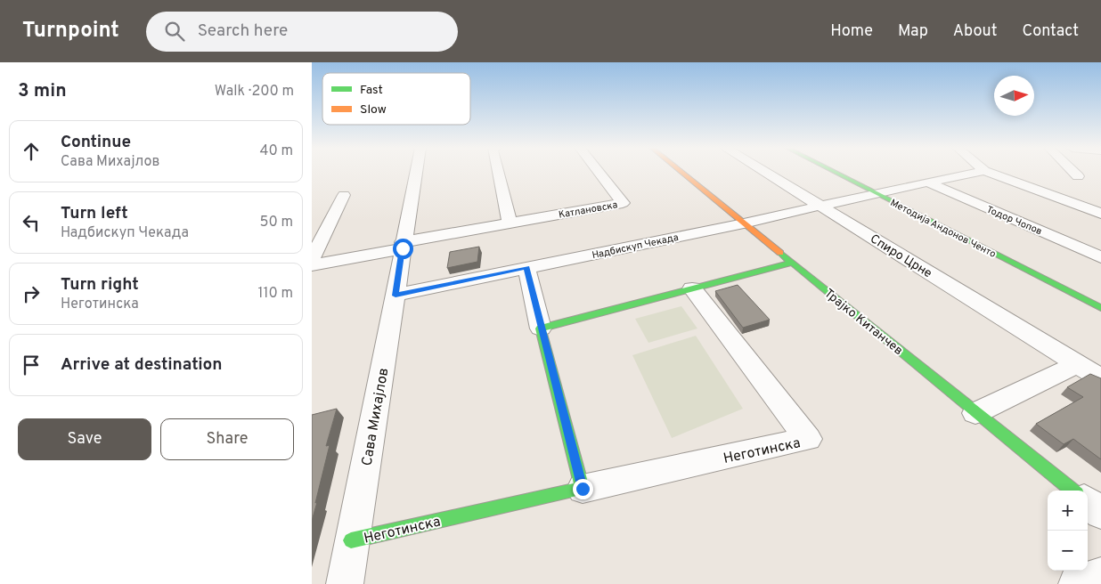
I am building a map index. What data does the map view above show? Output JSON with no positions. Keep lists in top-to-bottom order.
{
  "streets": {
    "street": [
      "Катлановска",
      "Тодор Чопов",
      "Методија Андонов Ченто",
      "Надбискуп Чекада",
      "Спиро Црне",
      "Трајко Китанчев",
      "Сава Михајлов",
      "Неготинска"
    ]
  },
  "crossings": [
    ["Катлановска", "Сава Михајлов"],
    ["Тодор Чопов", "Надбискуп Чекада"],
    ["Методија Андонов Ченто", "Надбискуп Чекада"],
    ["Надбискуп Чекада", "Спиро Црне"],
    ["Надбискуп Чекада", "Трајко Китанчев"],
    ["Надбискуп Чекада", "Сава Михајлов"],
    ["Сава Михајлов", "Неготинска"]
  ],
  "legend": ["Fast", "Slow"],
  "north": "right",
  "page": {
    "header": "Turnpoint",
    "search": "Search here",
    "nav": [
      "Home",
      "Map",
      "About",
      "Contact"
    ],
    "heading": ["3 min", "Walk · 200 m"],
    "list": [
      ["Continue", "Сава Михајлов", "40 m"],
      ["Turn left", "Надбискуп Чекада", "50 m"],
      ["Turn right", "Неготинска", "110 m"],
      "Arrive at destination"
    ],
    "buttons": ["Save", "Share"],
    "map_buttons": ["+", "−"]
  }
}
